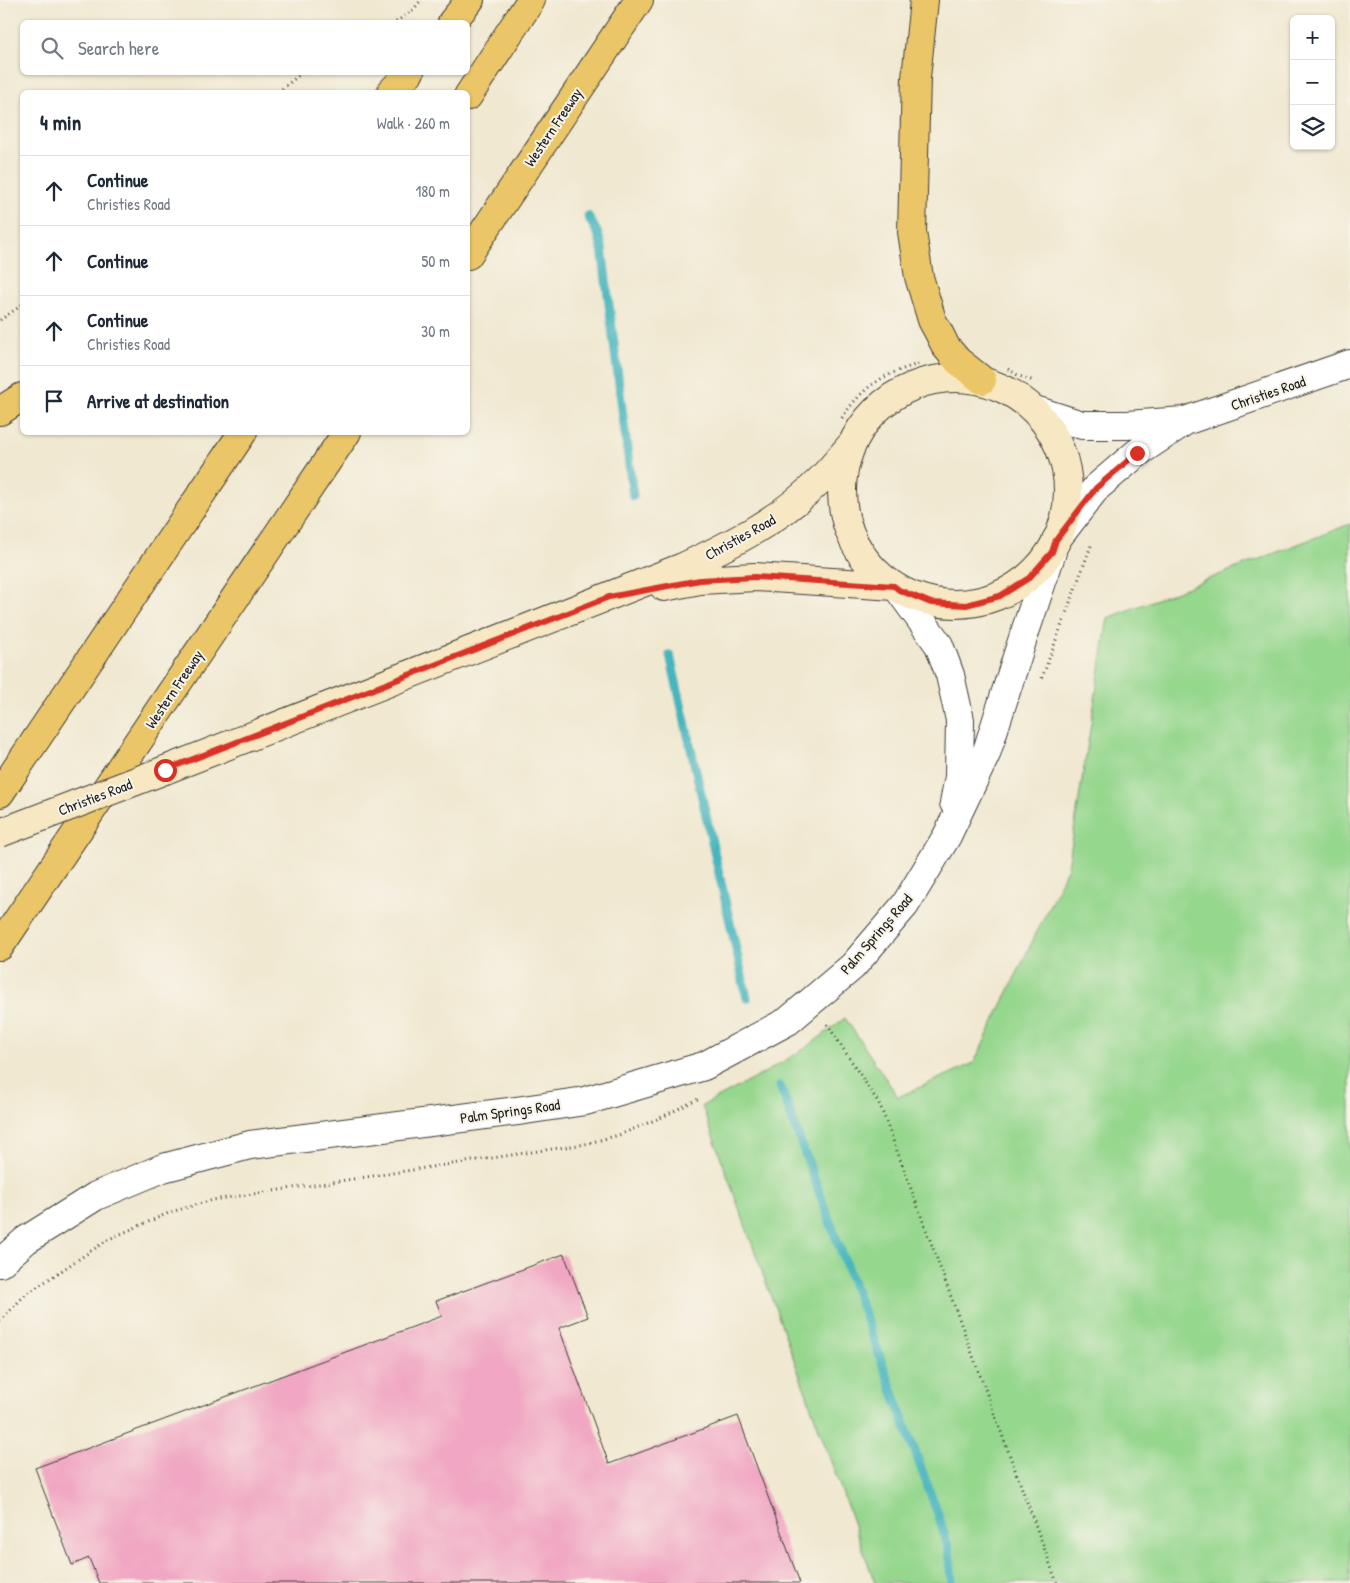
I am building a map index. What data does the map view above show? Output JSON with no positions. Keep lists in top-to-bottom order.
{
  "streets": {
    "highway": ["Western Freeway"],
    "main road": ["Christies Road"],
    "street": ["Palm Springs Road"]
  },
  "crossings": [
    ["Christies Road", "Palm Springs Road"]
  ],
  "page": {
    "map_buttons": ["+", "−"],
    "search": "Search here",
    "heading": ["4 min", "Walk · 260 m"],
    "list": [
      ["Continue", "Christies Road", "180 m"],
      ["Continue", "50 m"],
      ["Continue", "Christies Road", "30 m"],
      "Arrive at destination"
    ]
  }
}
